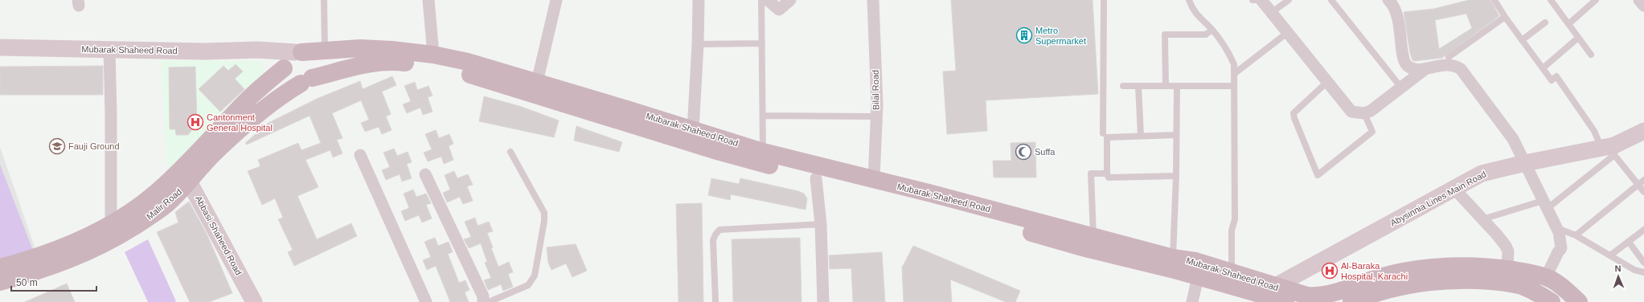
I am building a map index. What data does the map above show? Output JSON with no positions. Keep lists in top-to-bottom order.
{
  "streets": {
    "main road": ["Mubarak Shaheed Road", "Malir Road"],
    "street": ["Bilal Road", "Abysinnia Lines Main Road", "Abbasi Shaheed Road"]
  },
  "crossings": [
    ["Mubarak Shaheed Road", "Bilal Road"],
    ["Mubarak Shaheed Road", "Abysinnia Lines Main Road"],
    ["Mubarak Shaheed Road", "Malir Road"],
    ["Malir Road", "Abbasi Shaheed Road"]
  ],
  "places": {
    "building": ["Metro Supermarket"],
    "hospital": ["Cantonment General Hospital", "Al-Baraka Hospital, Karachi"],
    "school or university": ["Fauji Ground"],
    "mosque": ["Suffa"]
  },
  "scale_bar": "50 m",
  "north": "top"
}
